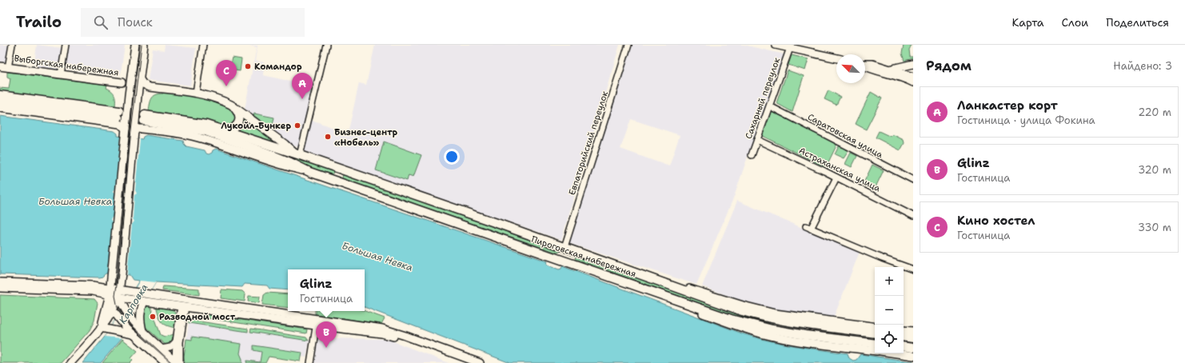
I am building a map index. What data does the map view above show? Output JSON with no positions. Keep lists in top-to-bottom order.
{
  "streets": {
    "main road": ["Пироговская набережная"],
    "street": [
      "Выборгская набережная",
      "Сахарный переулок",
      "Саратовская улица",
      "Евпаторийский переулок",
      "Астраханская улица"
    ]
  },
  "crossings": [
    ["Сахарный переулок", "Саратовская улица"],
    ["Сахарный переулок", "Астраханская улица"],
    ["Евпаторийский переулок", "Пироговская набережная"]
  ],
  "water": ["Большая Невка", "Карповка"],
  "places": [
    "Командор",
    "Лукойл-Бункер",
    "Бизнес-центр «Нобель»",
    "Разводной мост"
  ],
  "north": "top left",
  "page": {
    "header": "Trailo",
    "search": "Поиск",
    "nav": ["Карта", "Слои", "Поделиться"],
    "heading": ["Рядом", "Найдено: 3"],
    "pins": ["C", "A", "B"],
    "list": [
      {
        "mark": "A",
        "name": "Ланкастер корт",
        "note": "Гостиница · улица Фокина",
        "value": "220 m"
      },
      {
        "mark": "B",
        "name": "Glinz",
        "note": "Гостиница",
        "value": "320 m"
      },
      {
        "mark": "C",
        "name": "Кино хостел",
        "note": "Гостиница",
        "value": "330 m"
      }
    ],
    "map_buttons": ["+", "−"],
    "popup": ["Glinz", "Гостиница"]
  }
}
